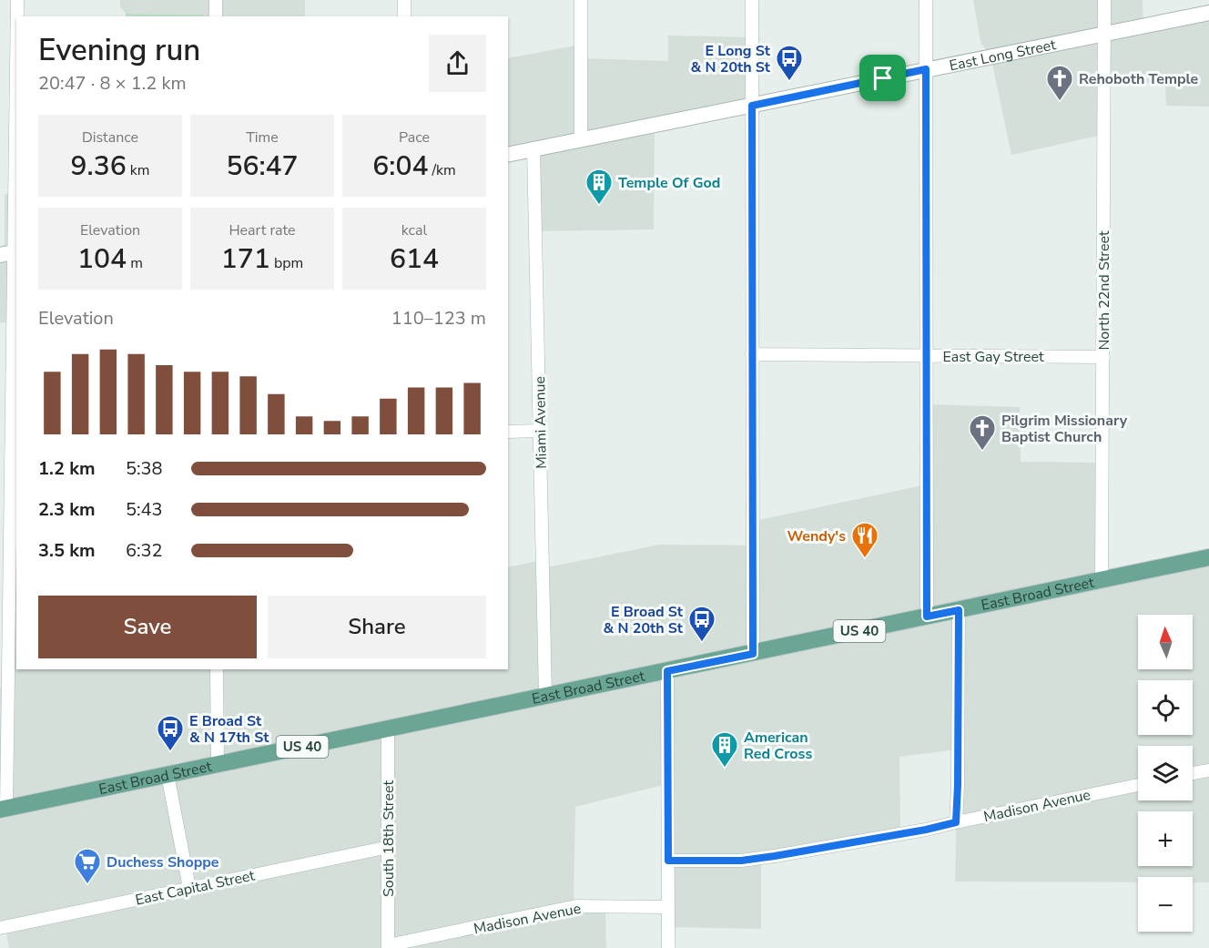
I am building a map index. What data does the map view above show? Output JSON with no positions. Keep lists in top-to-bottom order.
{
  "streets": {
    "main road": ["East Broad Street", "US 40"],
    "street": [
      "East Long Street",
      "North 22nd Street",
      "East Gay Street",
      "Miami Avenue",
      "Madison Avenue",
      "South 18th Street",
      "East Capital Street"
    ]
  },
  "crossings": [
    ["East Long Street", "North 22nd Street"],
    ["East Long Street", "Miami Avenue"],
    ["North 22nd Street", "East Gay Street"],
    ["North 22nd Street", "East Broad Street"],
    ["Miami Avenue", "East Broad Street"],
    ["East Broad Street", "South 18th Street"],
    ["Madison Avenue", "South 18th Street"],
    ["South 18th Street", "East Capital Street"]
  ],
  "places": {
    "bus stop": ["E Long St & N 20th St", "E Broad St & N 20th St", "E Broad St & N 17th St"],
    "church": ["Rehoboth Temple", "Pilgrim Missionary Baptist Church"],
    "building": ["Temple Of God", "American Red Cross"],
    "restaurant": ["Wendy's"],
    "supermarket": ["Duchess Shoppe"]
  },
  "north": "top",
  "page": {
    "heading": ["Evening run", "20:47 · 8 × 1.2 km"],
    "stats": [
      ["Distance", "9.36 km"],
      ["Time", "56:47"],
      ["Pace", "6:04 /km"],
      ["Elevation", "104 m"],
      ["Heart rate", "171 bpm"],
      ["kcal", "614"]
    ],
    "chart": ["Elevation", "110–123 m"],
    "list": [
      {
        "name": "1.2 km",
        "note": "5:38"
      },
      {
        "name": "2.3 km",
        "note": "5:43"
      },
      {
        "name": "3.5 km",
        "note": "6:32"
      }
    ],
    "buttons": ["Save", "Share"],
    "map_buttons": ["+", "−"]
  }
}
